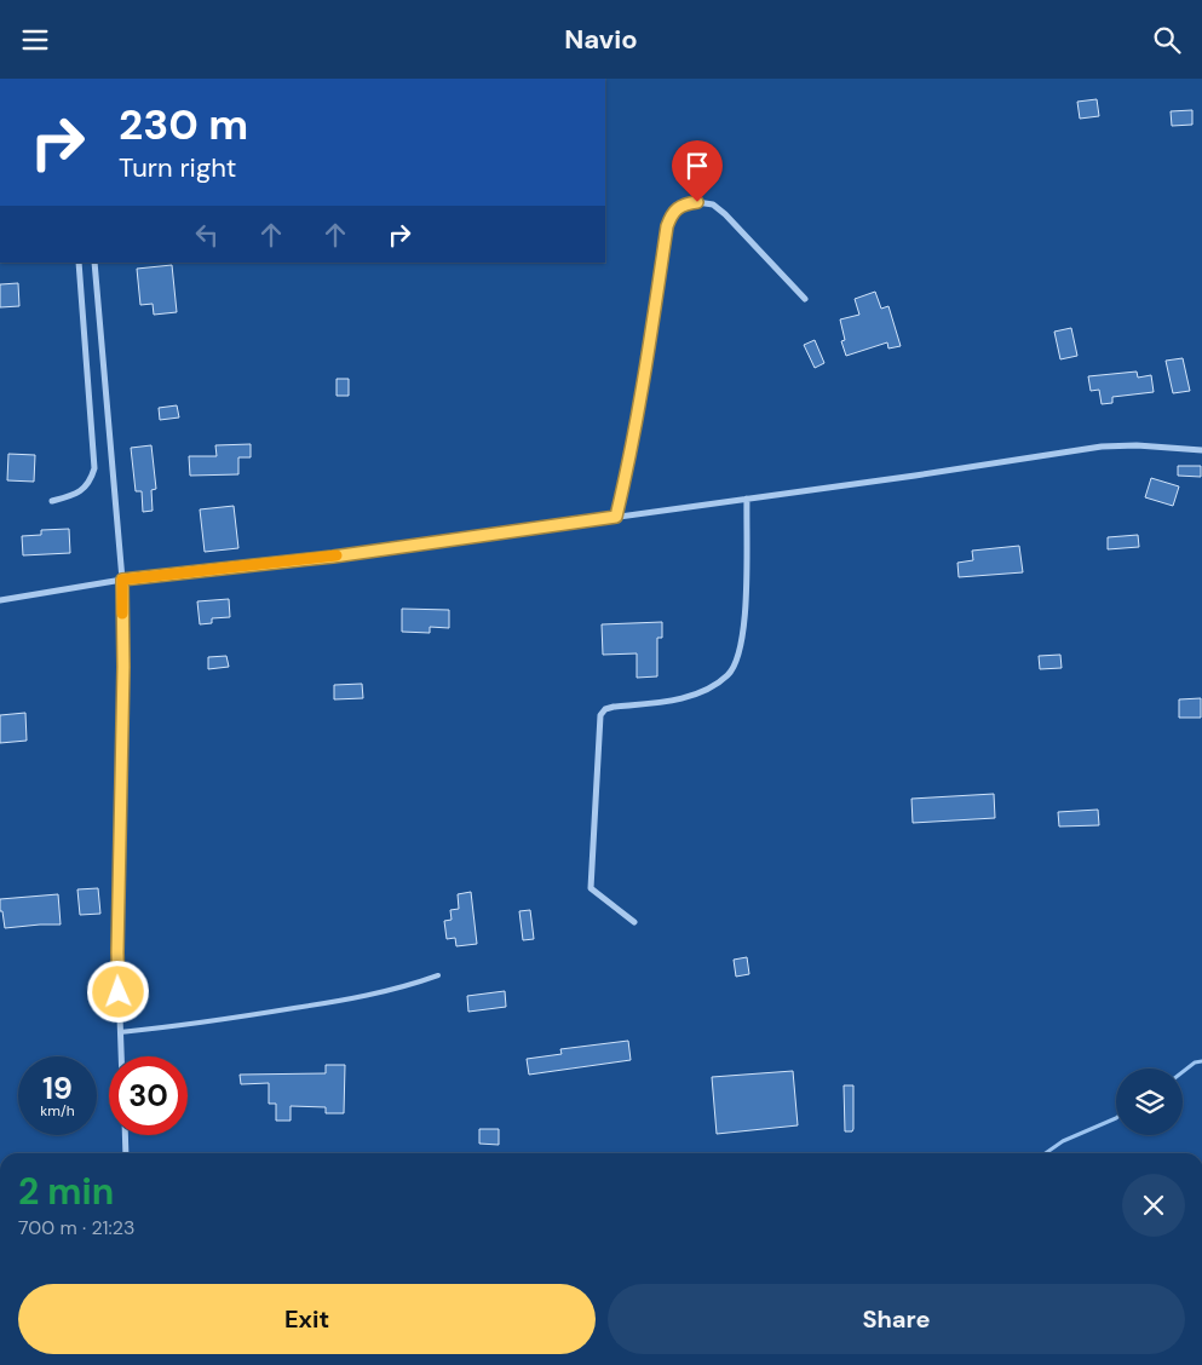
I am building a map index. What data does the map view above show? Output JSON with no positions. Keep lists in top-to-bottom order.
{
  "page": {
    "header": "Navio",
    "turn": ["230 m", "Turn right"],
    "speed": "19 km/h",
    "limit": "30",
    "heading": ["2 min", "700 m · 21:23"],
    "buttons": ["Exit", "Share"]
  }
}
